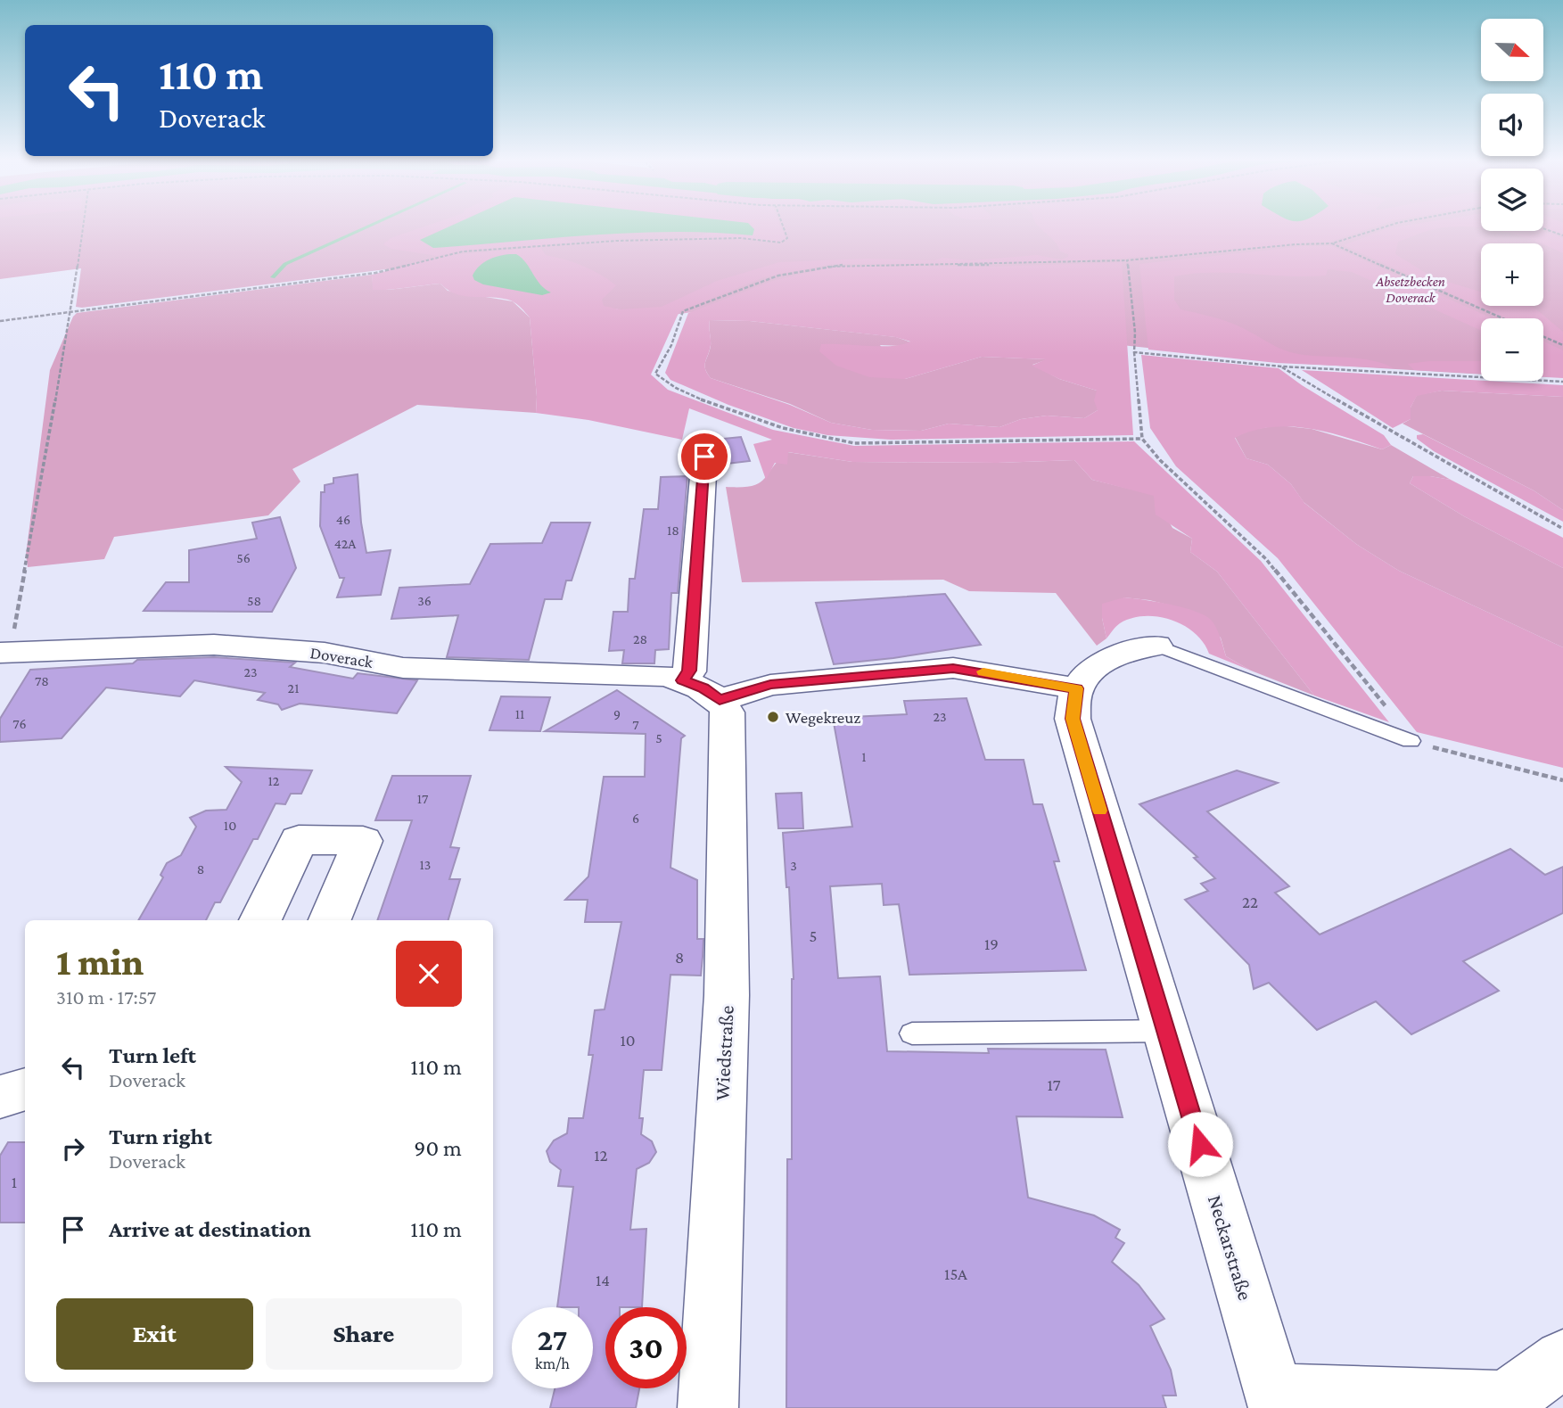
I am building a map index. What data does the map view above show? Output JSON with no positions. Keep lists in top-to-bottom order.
{
  "streets": {
    "street": ["Doverack", "Wiedstraße", "Neckarstraße"]
  },
  "crossings": [
    ["Doverack", "Wiedstraße"],
    ["Doverack", "Neckarstraße"]
  ],
  "parks": ["Absetzbecken Doverack"],
  "places": ["Wegekreuz"],
  "house_numbers": [
    "46",
    "18",
    "42A",
    "56",
    "58",
    "36",
    "28",
    "23",
    "78",
    "21",
    "11",
    "9",
    "23",
    "76",
    "7",
    "5",
    "1",
    "12",
    "17",
    "6",
    "10",
    "13",
    "3",
    "8",
    "22",
    "5",
    "19",
    "8",
    "10",
    "17",
    "12",
    "1",
    "15A",
    "14"
  ],
  "north": "right",
  "page": {
    "map_buttons": ["+", "−"],
    "turn": ["110 m", "Doverack"],
    "heading": ["1 min", "310 m · 17:57"],
    "list": [
      {
        "name": "Turn left",
        "note": "Doverack",
        "value": "110 m"
      },
      {
        "name": "Turn right",
        "note": "Doverack",
        "value": "90 m"
      },
      {
        "name": "Arrive at destination",
        "value": "110 m"
      }
    ],
    "buttons": ["Exit", "Share"],
    "speed": "27 km/h",
    "limit": "30"
  }
}
